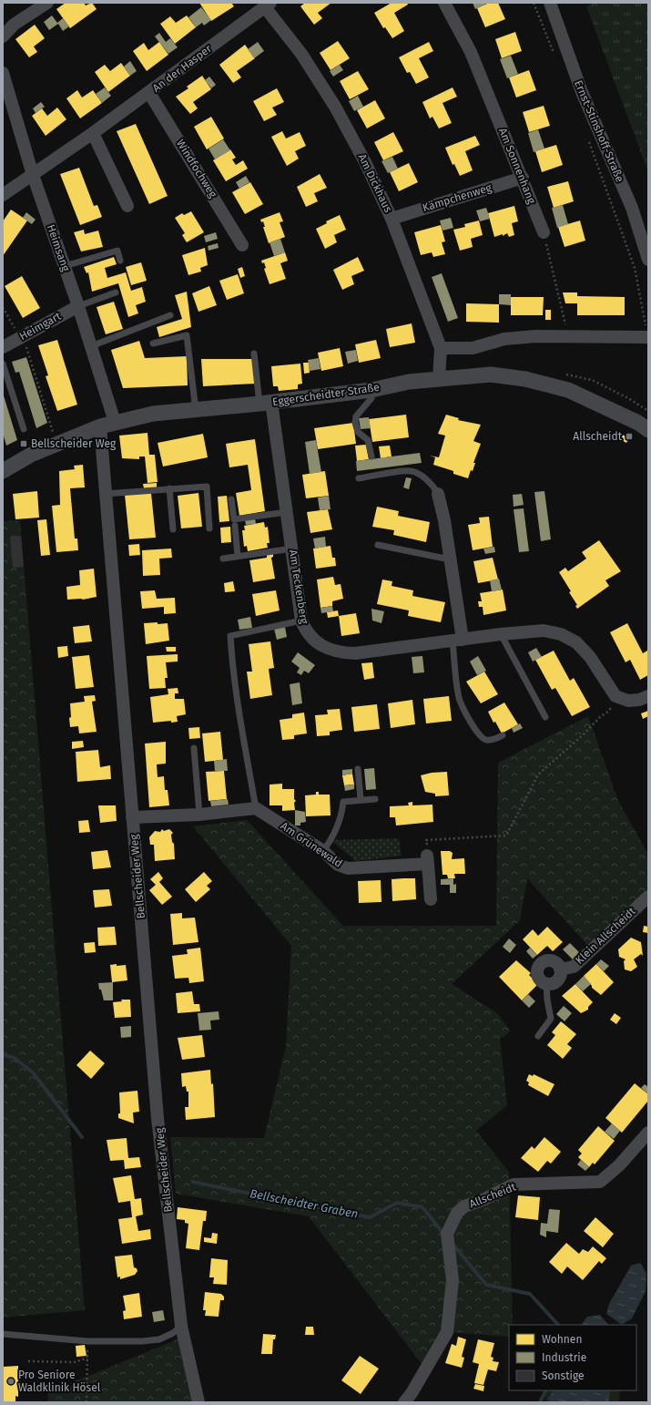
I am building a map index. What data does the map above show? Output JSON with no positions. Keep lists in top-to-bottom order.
{
  "streets": {
    "street": [
      "An der Hasper",
      "Ernst-Stinshoff-Straße",
      "Am Sonnenhang",
      "Windfochweg",
      "Am Dickhaus",
      "Kämpchenweg",
      "Heimsang",
      "Heimgart",
      "Eggerscheidter Straße",
      "Am Teckenberg",
      "Am Grünewald",
      "Bellscheider Weg",
      "Klein Allscheidt",
      "Allscheidt"
    ]
  },
  "crossings": [
    ["An der Hasper", "Windfochweg"],
    ["An der Hasper", "Am Dickhaus"],
    ["An der Hasper", "Heimsang"],
    ["Am Sonnenhang", "Kämpchenweg"],
    ["Am Dickhaus", "Kämpchenweg"],
    ["Am Dickhaus", "Eggerscheidter Straße"],
    ["Heimsang", "Heimgart"],
    ["Heimsang", "Eggerscheidter Straße"],
    ["Eggerscheidter Straße", "Am Teckenberg"],
    ["Eggerscheidter Straße", "Bellscheider Weg"]
  ],
  "water": ["Bellscheidter Graben"],
  "places": {
    "transit": ["Allscheidt", "Bellscheider Weg"],
    "other": ["Pro Seniore Waldklinik Hösel"]
  },
  "legend": ["Wohnen", "Industrie", "Sonstige"]
}
